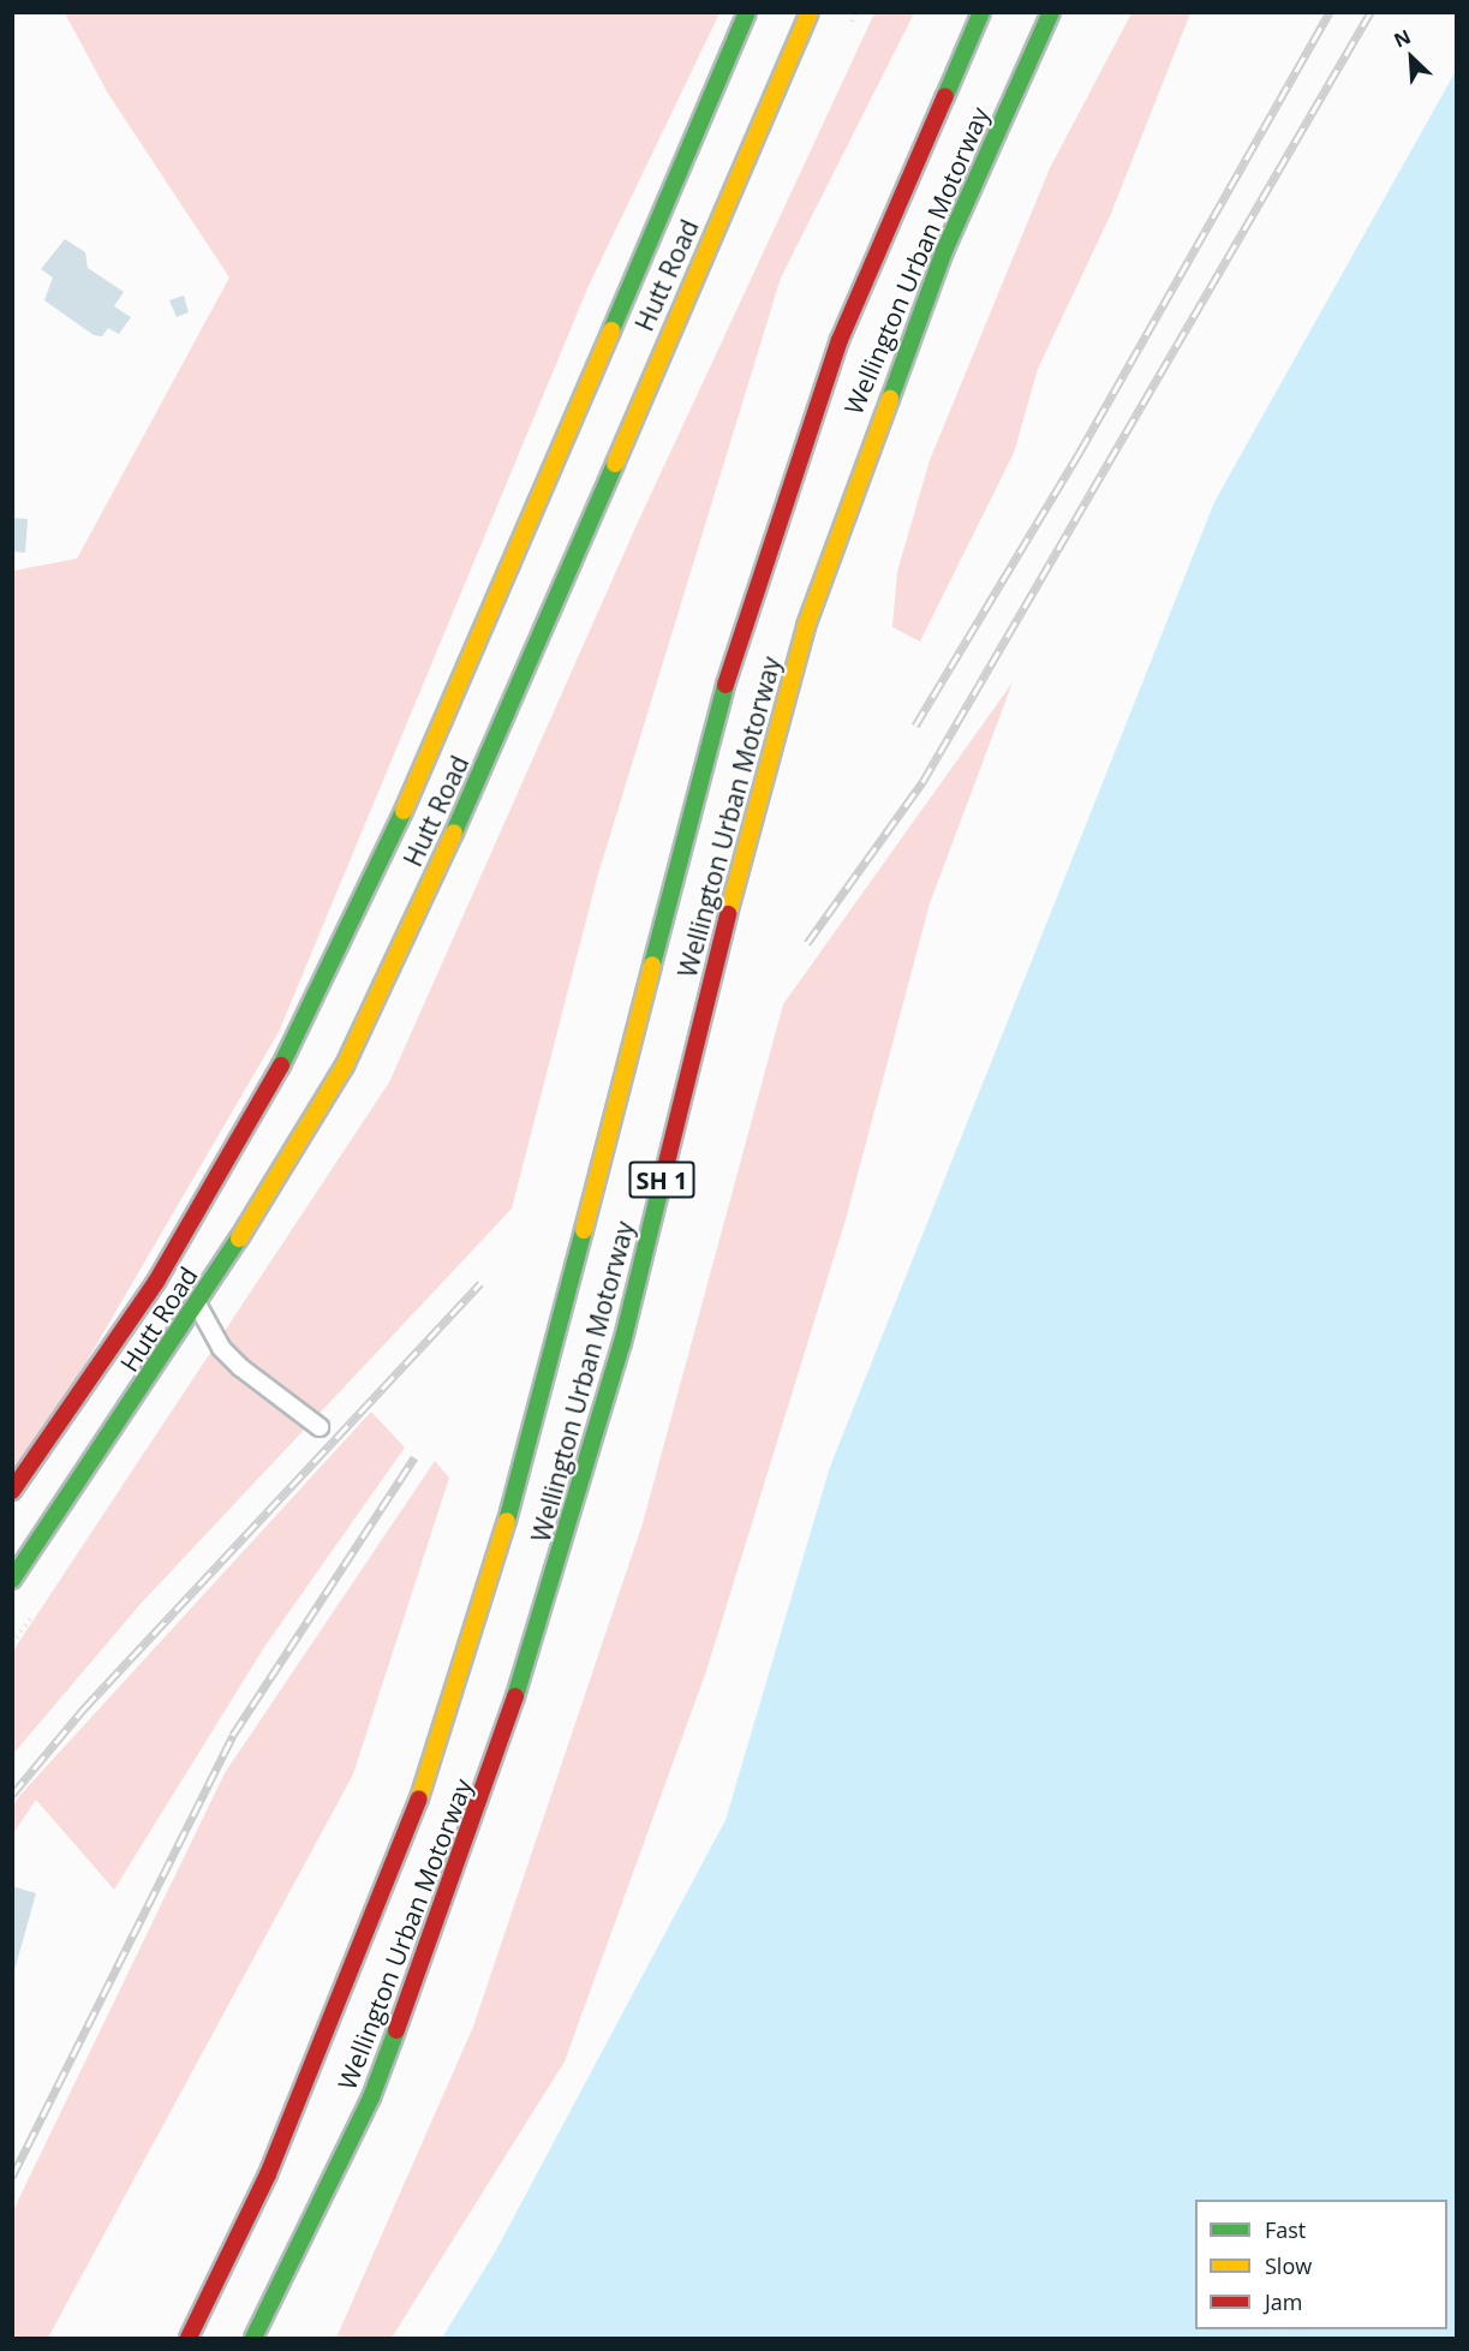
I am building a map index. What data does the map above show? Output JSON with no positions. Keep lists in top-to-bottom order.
{
  "streets": {
    "main road": ["Wellington Urban Motorway", "Hutt Road", "SH 1"]
  },
  "legend": ["Fast", "Slow", "Jam"],
  "north": "top left"
}
